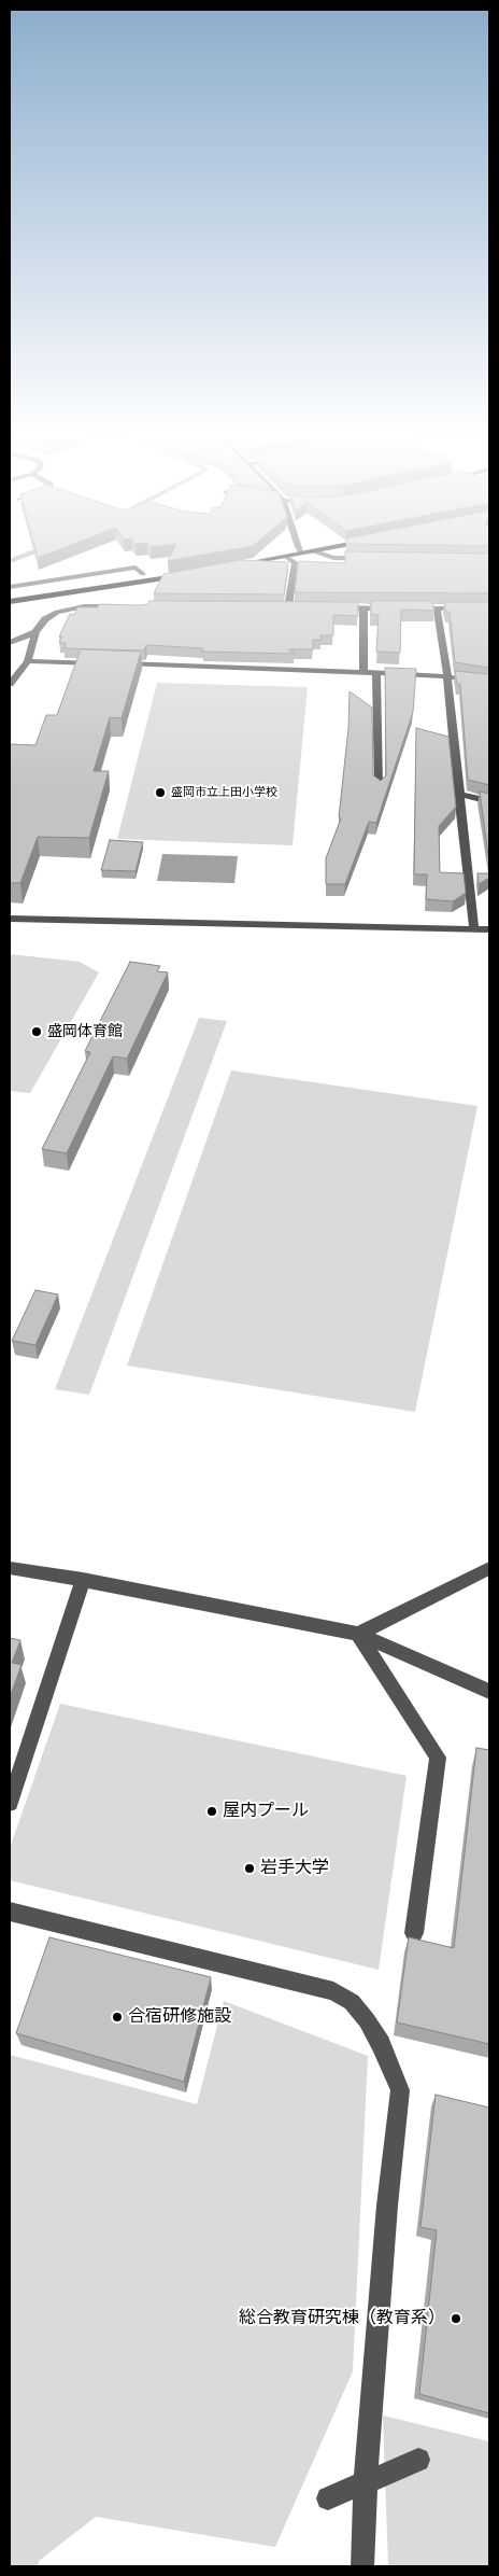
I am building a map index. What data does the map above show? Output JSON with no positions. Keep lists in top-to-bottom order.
{
  "places": [
    "盛岡市立上田小学校",
    "盛岡体育館",
    "屋内プール",
    "岩手大学",
    "合宿研修施設",
    "総合教育研究棟（教育系）"
  ]
}
